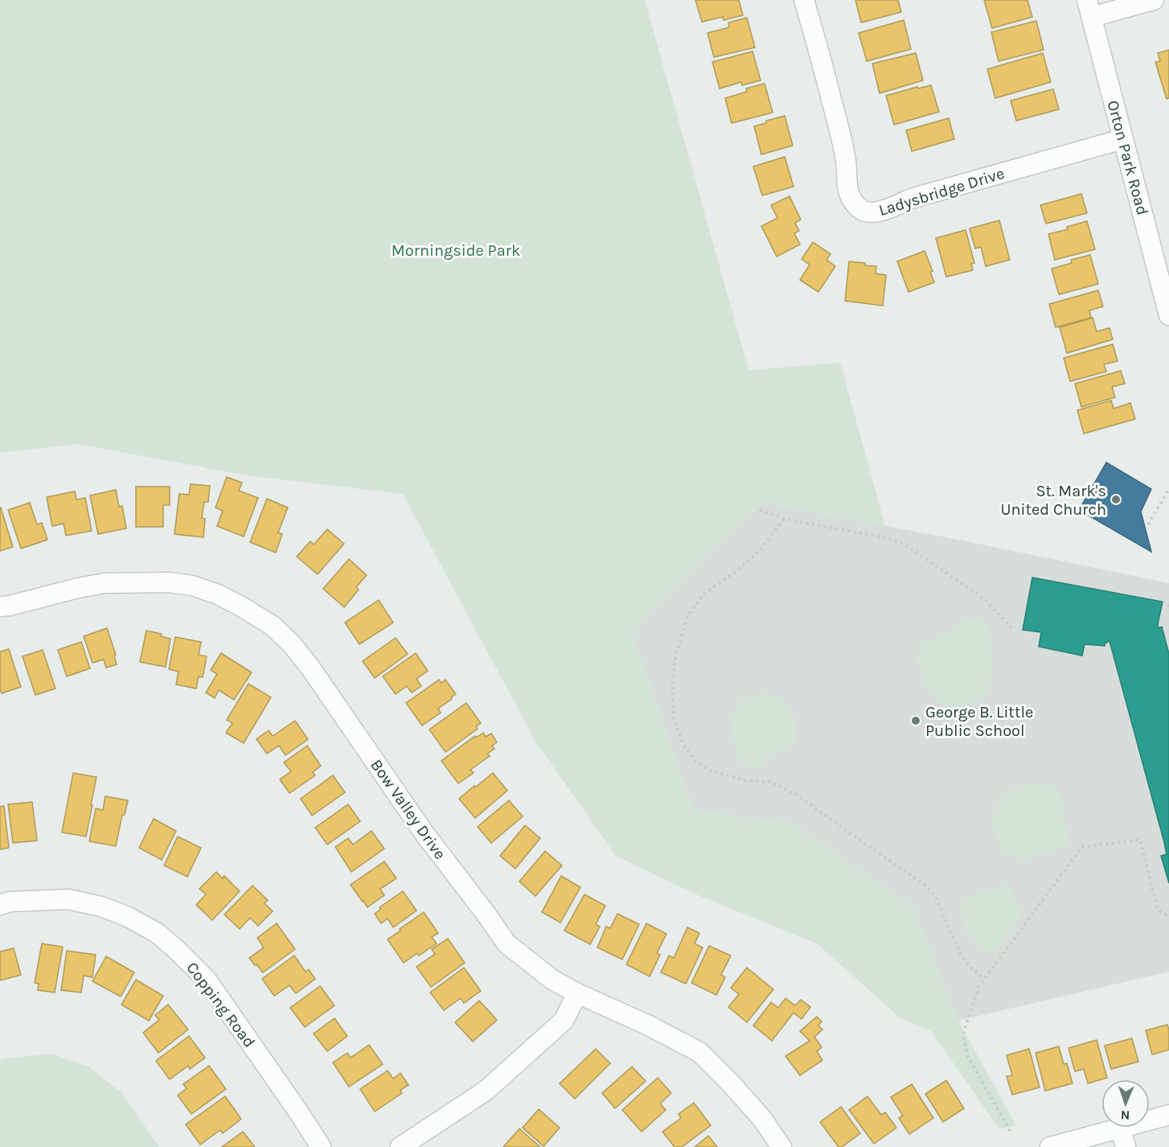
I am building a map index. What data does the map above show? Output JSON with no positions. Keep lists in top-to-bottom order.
{
  "streets": {
    "street": [
      "Orton Park Road",
      "Ladysbridge Drive",
      "Bow Valley Drive",
      "Copping Road"
    ]
  },
  "crossings": [
    ["Orton Park Road", "Ladysbridge Drive"]
  ],
  "parks": ["Morningside Park"],
  "places": ["St. Mark's United Church", "George B. Little Public School"],
  "north": "bottom"
}
